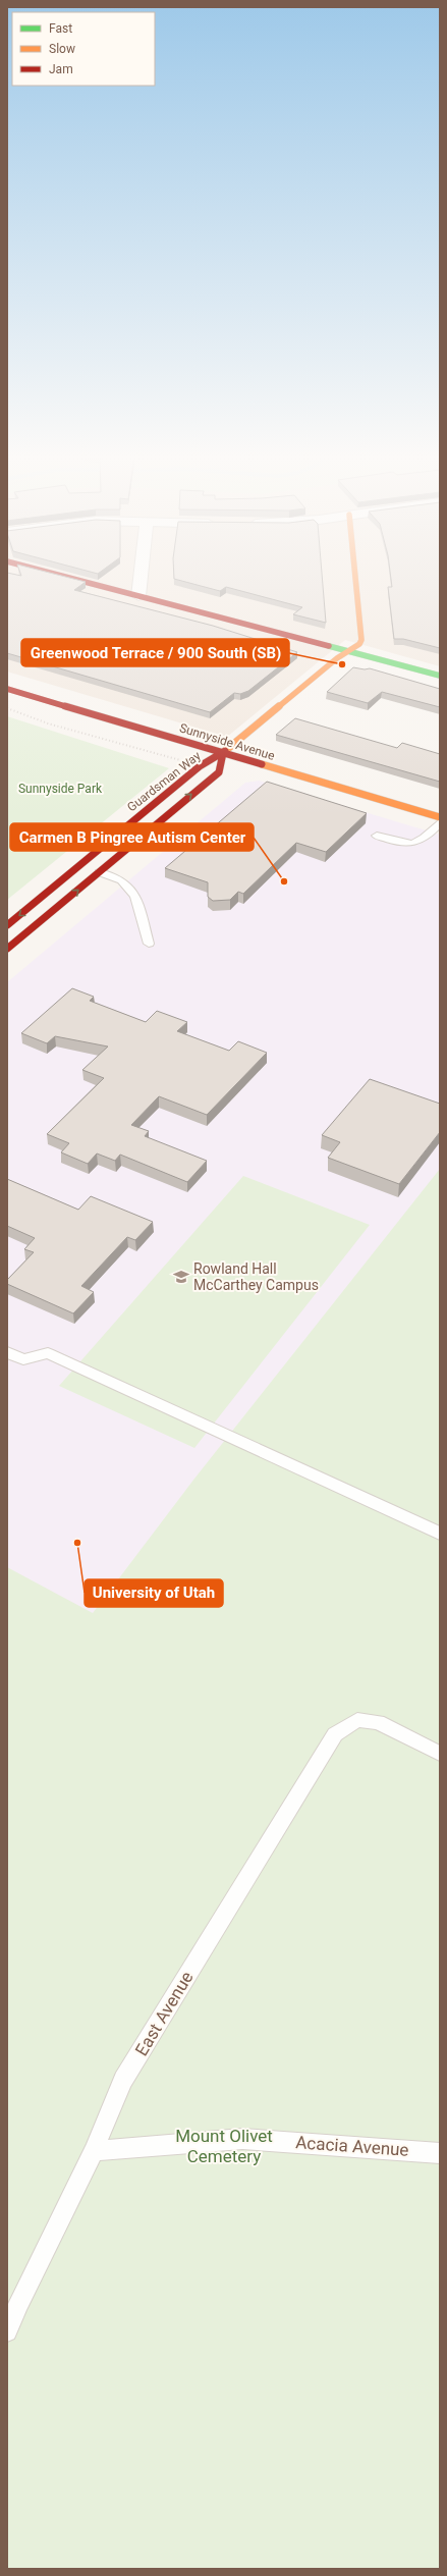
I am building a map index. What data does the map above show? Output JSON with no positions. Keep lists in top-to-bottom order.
{
  "streets": {
    "street": ["Sunnyside Avenue", "Guardsman Way"],
    "lane": ["East Avenue", "Acacia Avenue"]
  },
  "crossings": [
    ["Sunnyside Avenue", "Guardsman Way"],
    ["East Avenue", "Acacia Avenue"]
  ],
  "parks": ["Sunnyside Park", "Mount Olivet Cemetery"],
  "places": {
    "other": ["Greenwood Terrace / 900 South (SB)", "Carmen B Pingree Autism Center", "University of Utah"],
    "school or university": ["Rowland Hall McCarthey Campus"]
  },
  "legend": ["Fast", "Slow", "Jam"]
}
